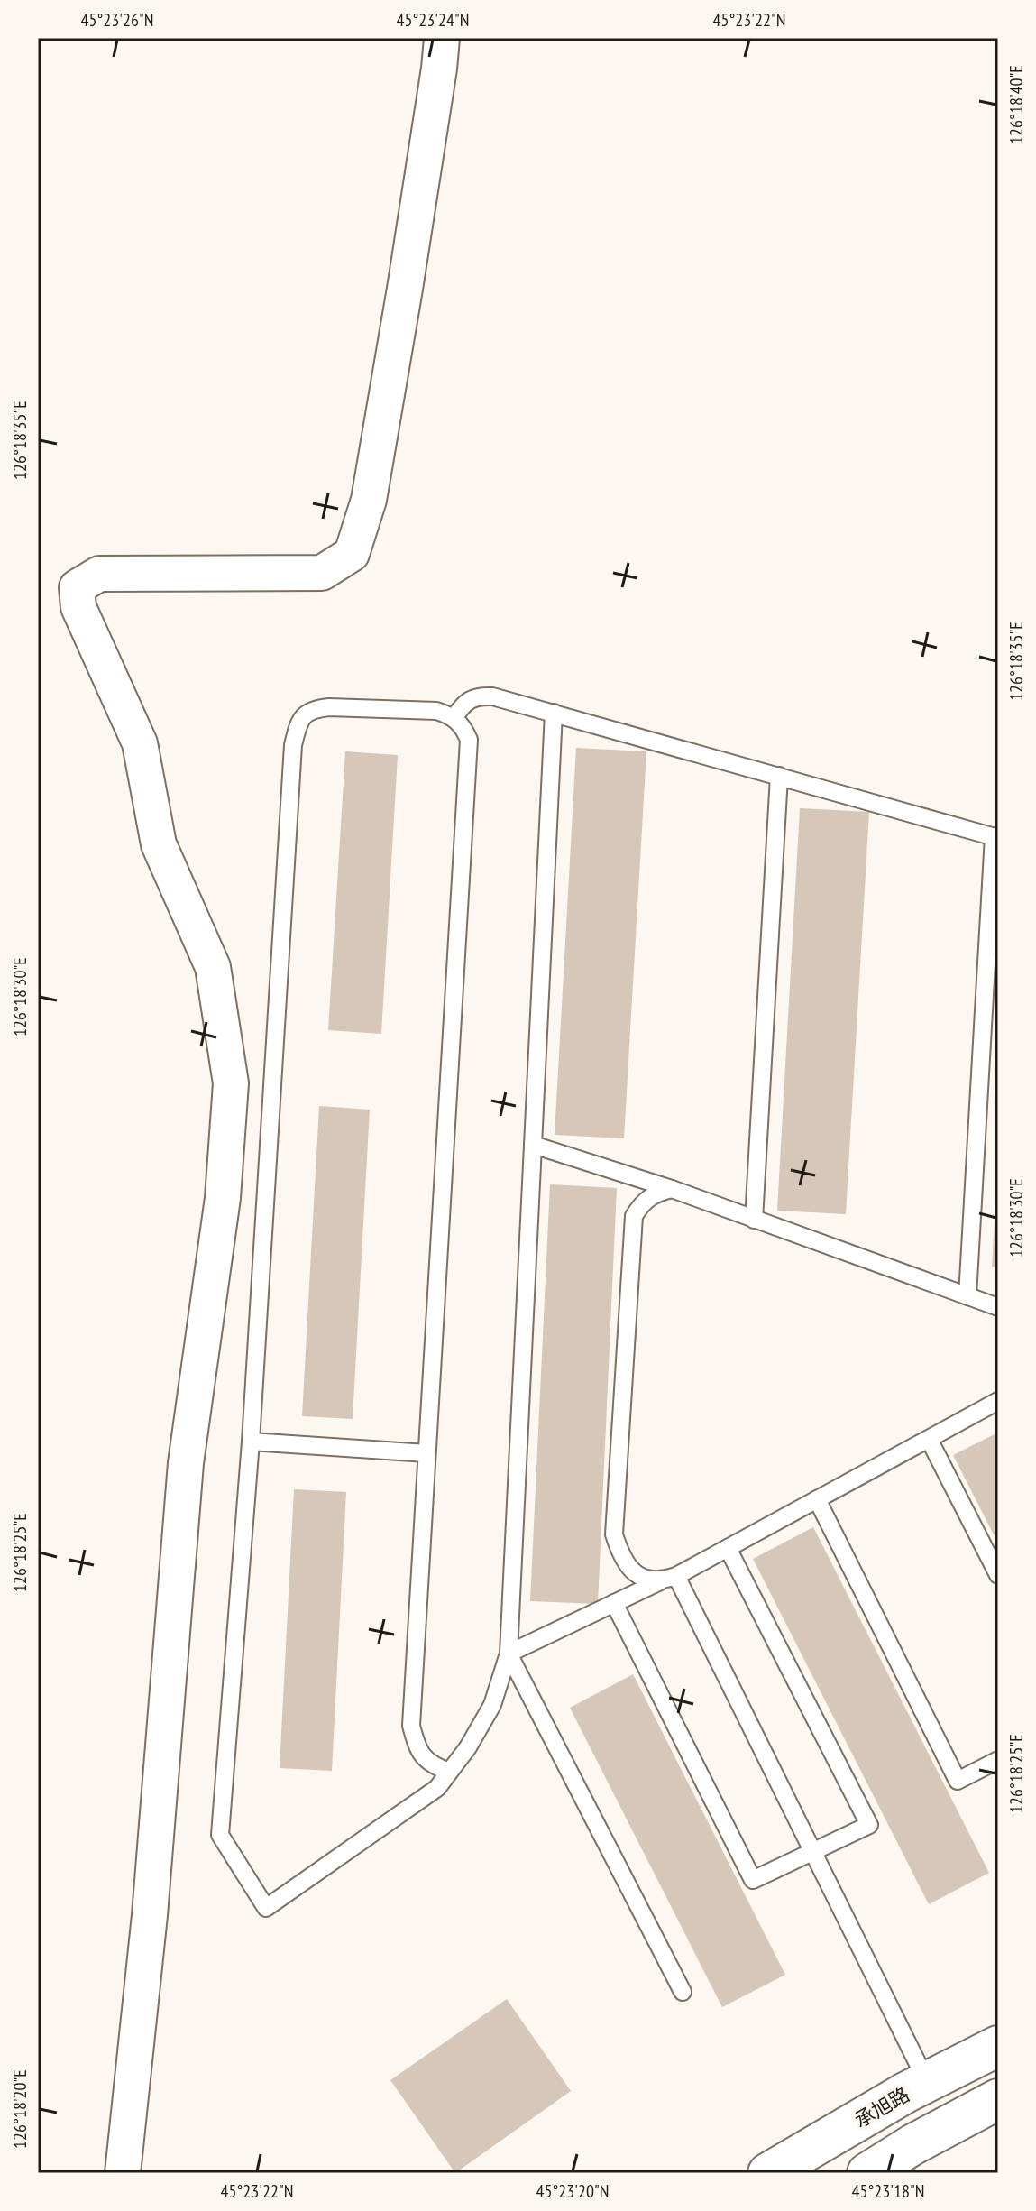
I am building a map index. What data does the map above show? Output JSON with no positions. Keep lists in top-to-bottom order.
{
  "streets": {
    "main road": ["承旭路"]
  },
  "coordinates": [
    "45°23'26\"N",
    "45°23'24\"N",
    "45°23'22\"N",
    "126°18'40\"E",
    "126°18'35\"E",
    "126°18'30\"E",
    "126°18'25\"E",
    "126°18'20\"E",
    "45°23'20\"N",
    "45°23'18\"N"
  ]
}
